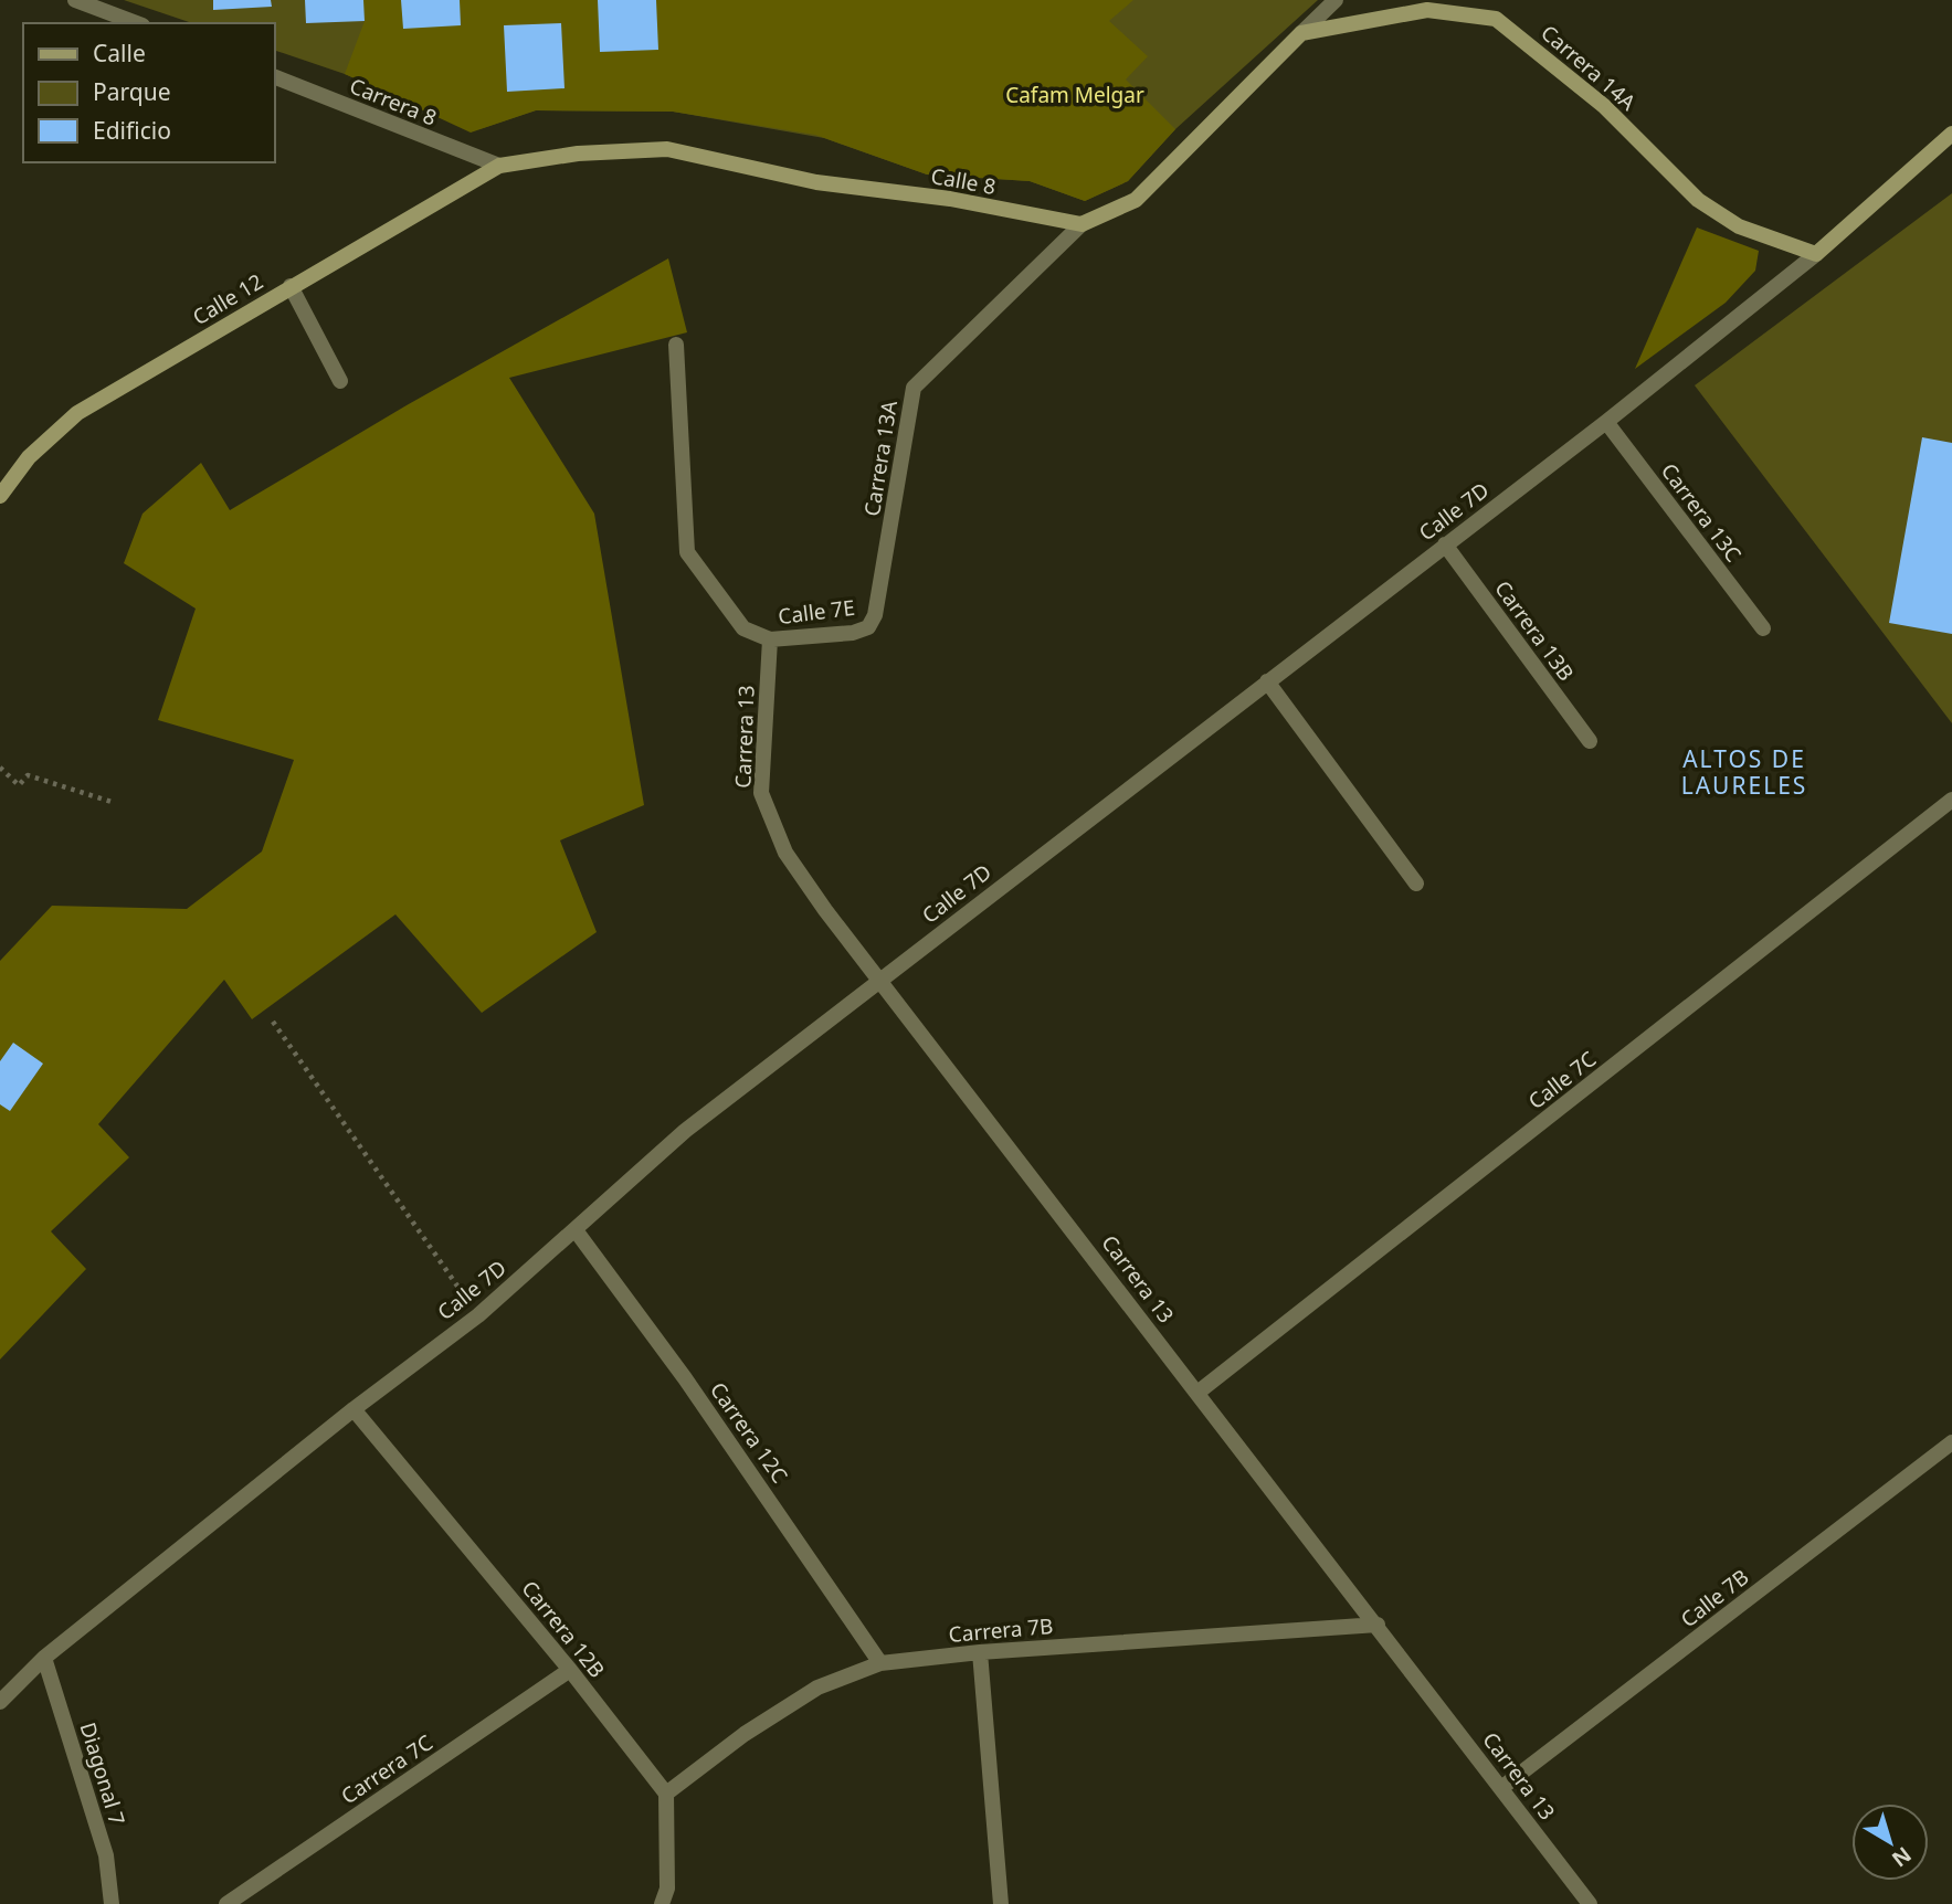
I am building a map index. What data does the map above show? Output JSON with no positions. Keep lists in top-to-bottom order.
{
  "streets": {
    "main road": [
      "Carrera 14A",
      "Calle 8",
      "Calle 12",
      "Calle 7D"
    ],
    "street": [
      "Carrera 8",
      "Carrera 13A",
      "Carrera 13C",
      "Calle 7E",
      "Carrera 13B",
      "Carrera 13",
      "Calle 7C",
      "Carrera 12C",
      "Calle 7B",
      "Carrera 12B",
      "Carrera 7B",
      "Carrera 7C",
      "Diagonal 7"
    ]
  },
  "crossings": [
    ["Carrera 14A", "Calle 7D"],
    ["Carrera 8", "Calle 8"],
    ["Carrera 8", "Calle 12"],
    ["Calle 8", "Calle 12"],
    ["Calle 8", "Carrera 13A"],
    ["Carrera 13A", "Calle 7E"],
    ["Calle 7D", "Carrera 13C"],
    ["Calle 7D", "Carrera 13B"],
    ["Calle 7D", "Carrera 13"],
    ["Calle 7D", "Carrera 12C"],
    ["Calle 7D", "Carrera 12B"],
    ["Calle 7D", "Diagonal 7"],
    ["Calle 7E", "Carrera 13"],
    ["Carrera 13", "Calle 7C"],
    ["Carrera 13", "Calle 7B"],
    ["Carrera 13", "Carrera 7B"],
    ["Carrera 12C", "Carrera 7B"],
    ["Carrera 12B", "Carrera 7B"],
    ["Carrera 12B", "Carrera 7C"]
  ],
  "districts": ["ALTOS DE LAURELES"],
  "parks": ["Cafam Melgar"],
  "legend": ["Calle", "Parque", "Edificio"],
  "north": "bottom right"
}
